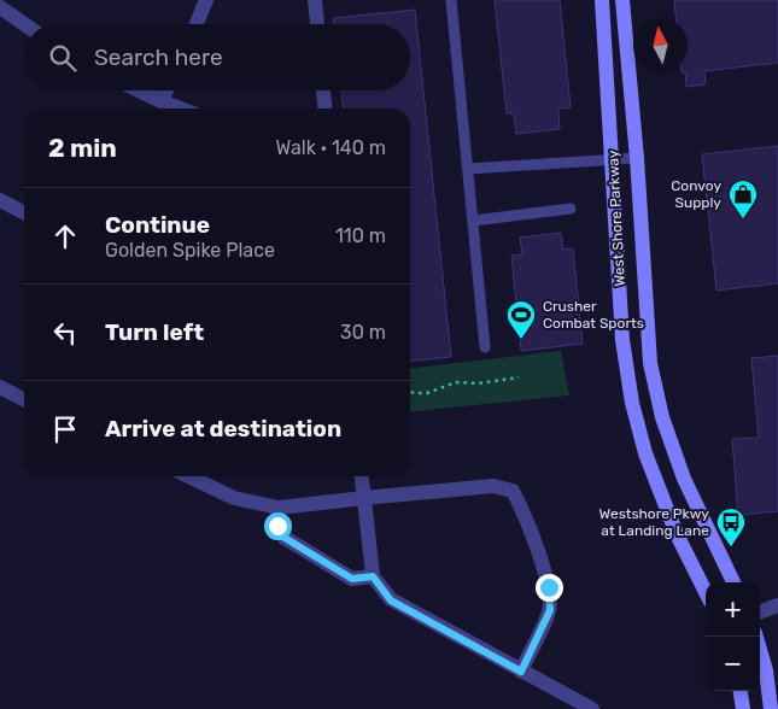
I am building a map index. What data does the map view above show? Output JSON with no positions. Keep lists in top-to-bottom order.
{
  "streets": {
    "main road": ["West Shore Parkway"]
  },
  "places": {
    "shop": ["Convoy Supply"],
    "sports": ["Crusher Combat Sports"],
    "bus stop": ["Westshore Pkwy at Landing Lane"]
  },
  "north": "top",
  "page": {
    "search": "Search here",
    "heading": ["2 min", "Walk · 140 m"],
    "list": [
      ["Continue", "Golden Spike Place", "110 m"],
      ["Turn left", "30 m"],
      "Arrive at destination"
    ],
    "map_buttons": ["+", "−"]
  }
}
